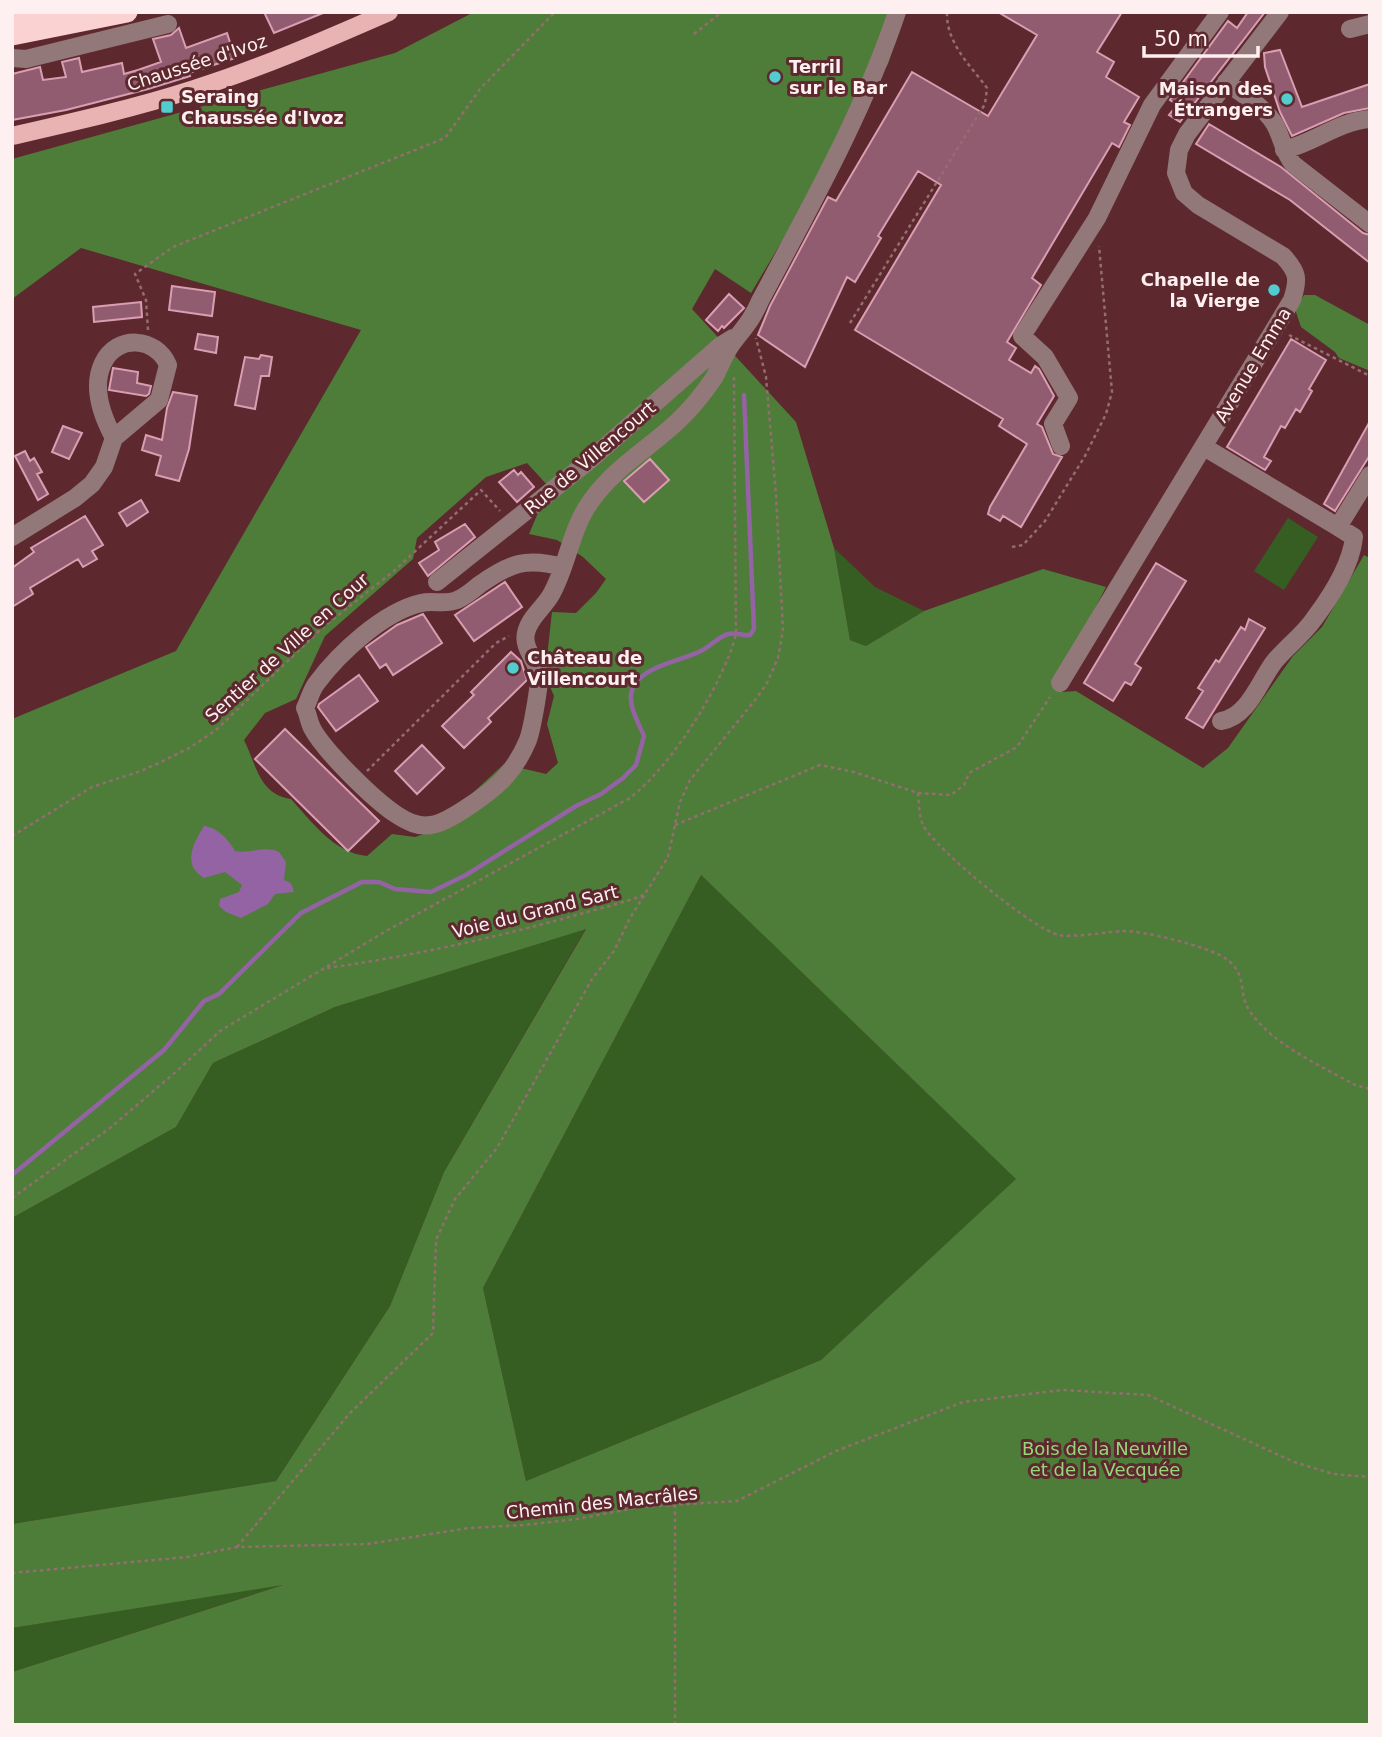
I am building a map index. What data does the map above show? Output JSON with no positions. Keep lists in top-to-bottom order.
{
  "streets": {
    "main road": ["Chaussée d'Ivoz"],
    "street": ["Avenue Emma", "Rue de Villencourt"],
    "path": ["Sentier de Ville en Cour", "Voie du Grand Sart", "Chemin des Macrâles"]
  },
  "crossings": [
    ["Rue de Villencourt", "Sentier de Ville en Cour"]
  ],
  "parks": ["Bois de la Neuville et de la Vecquée"],
  "places": {
    "other": [
      "Terril sur le Bar",
      "Maison des Étrangers",
      "Chapelle de la Vierge",
      "Château de Villencourt"
    ],
    "transit": ["Seraing Chaussée d'Ivoz"]
  },
  "scale_bar": "50 m"
}
